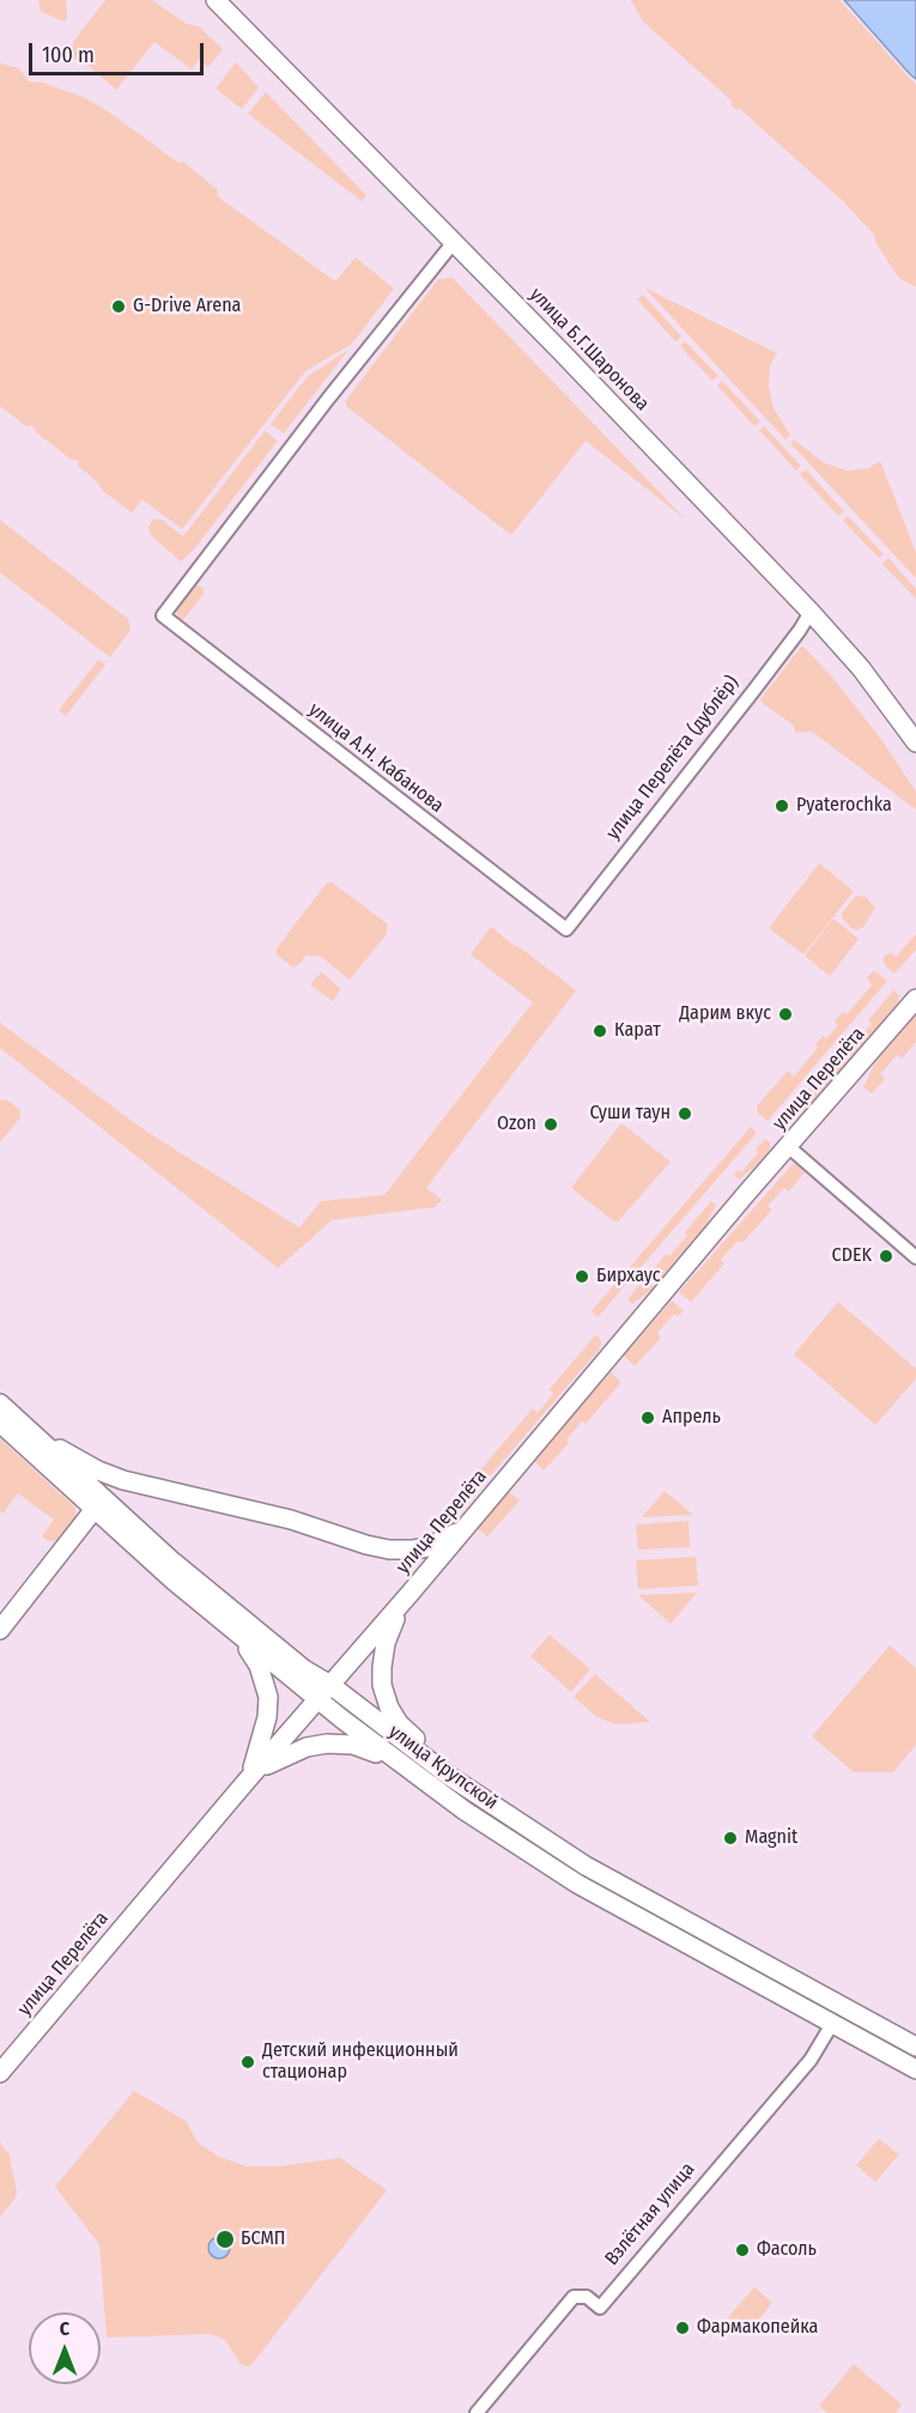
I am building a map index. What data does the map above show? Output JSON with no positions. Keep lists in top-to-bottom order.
{
  "streets": {
    "main road": [
      "улица Б.Г.Шаронова",
      "улица Перелёта",
      "улица Крупской",
      "Взлётная улица"
    ],
    "street": ["улица А.Н. Кабанова", "улица Перелёта (дублёр)"]
  },
  "crossings": [
    ["улица Б.Г.Шаронова", "улица А.Н. Кабанова"],
    ["улица Б.Г.Шаронова", "улица Перелёта (дублёр)"],
    ["улица А.Н. Кабанова", "улица Перелёта (дублёр)"],
    ["улица Перелёта", "улица Крупской"],
    ["улица Крупской", "Взлётная улица"]
  ],
  "places": [
    "G-Drive Arena",
    "Pyaterochka",
    "Дарим вкус",
    "Карат",
    "Суши таун",
    "Ozon",
    "CDEK",
    "Бирхаус",
    "Апрель",
    "Magnit",
    "Детский инфекционный стационар",
    "БСМП",
    "Фасоль",
    "Фармакопейка"
  ],
  "scale_bar": "100 m",
  "north": "top"
}
